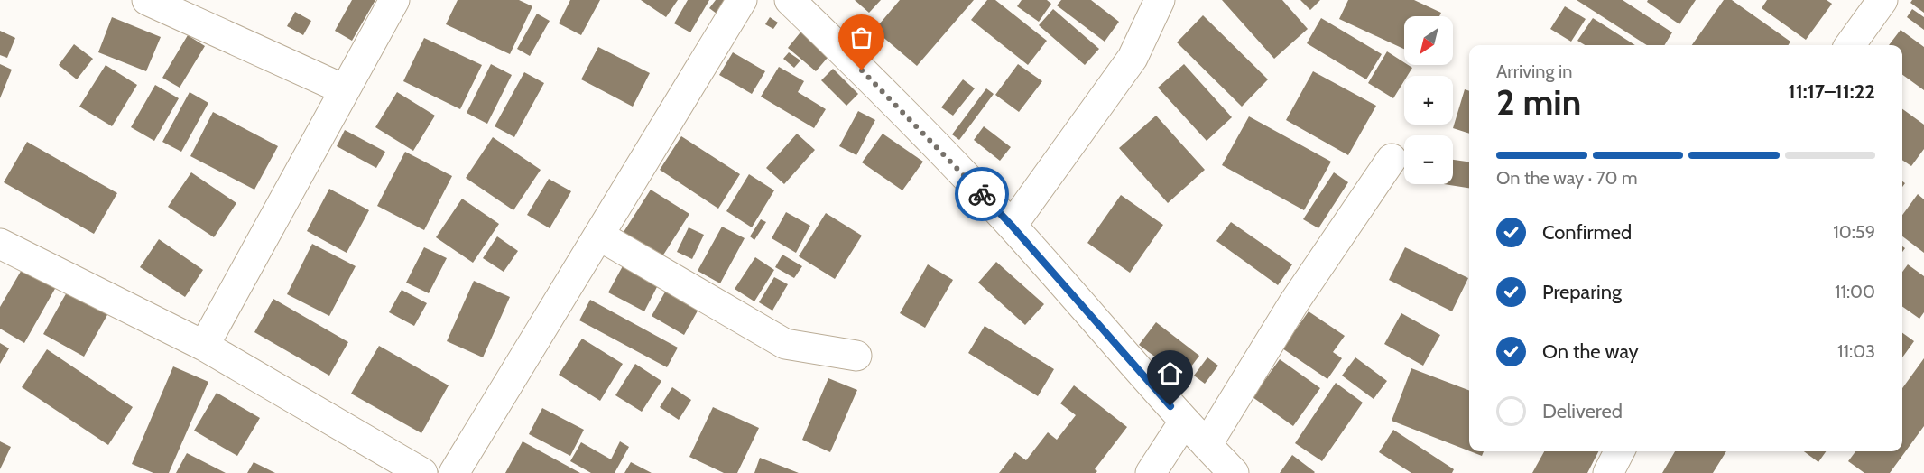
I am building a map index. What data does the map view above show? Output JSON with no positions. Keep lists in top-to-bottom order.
{
  "north": "bottom left",
  "page": {
    "map_buttons": ["+", "−"],
    "heading": ["2 min", "Arriving in", "11:17–11:22"],
    "bar": "On the way · 70 m",
    "list": [
      ["Confirmed", "10:59"],
      ["Preparing", "11:00"],
      ["On the way", "11:03"],
      "Delivered"
    ]
  }
}
